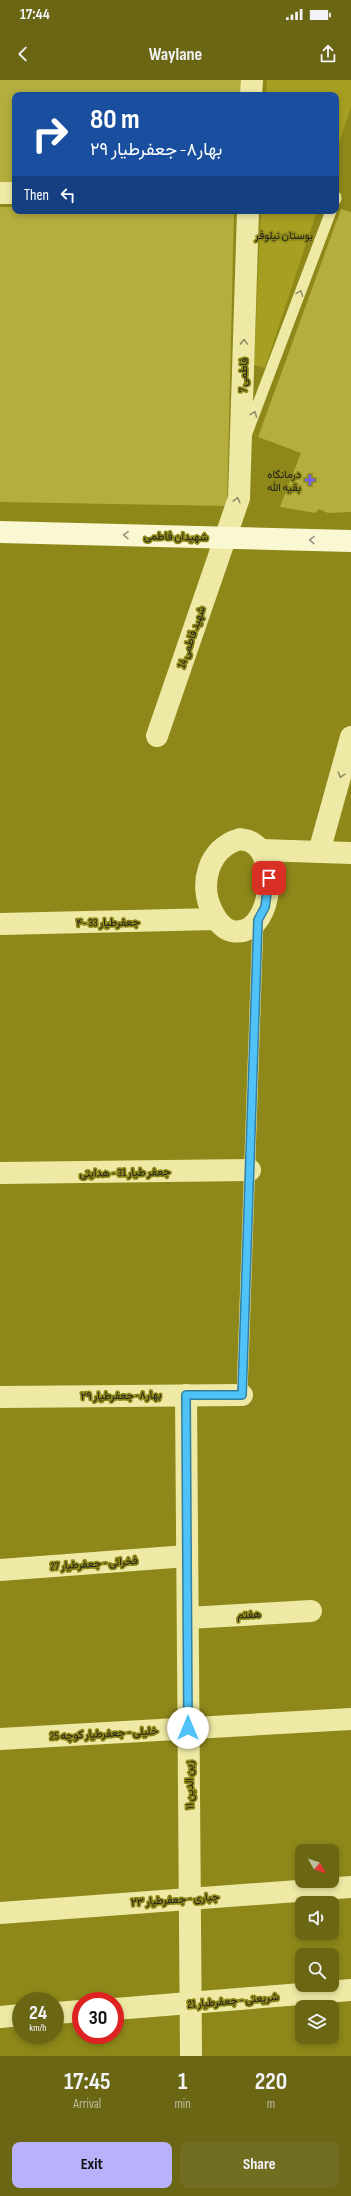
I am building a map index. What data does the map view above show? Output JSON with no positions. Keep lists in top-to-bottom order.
{
  "streets": {
    "main road": ["شهیدان فاطمی"],
    "street": [
      "فاطمی 7",
      "شهید فاطمی 14",
      "۴- جعفرطیار 33",
      "جعفر طیار 31 - هدایتی",
      "بهار۸- جعفرطیار ۲۹",
      "فخرائی - جعفرطیار 27",
      "هفتم",
      "خلیلی - جعفرطیار کوچه 25",
      "زین الدین ۱۱",
      "جباری - جعفرطیار ۲۳",
      "شریعتی - جعفرطیار 21"
    ]
  },
  "crossings": [
    ["فاطمی 7", "شهیدان فاطمی"],
    ["فاطمی 7", "شهید فاطمی 14"],
    ["شهیدان فاطمی", "شهید فاطمی 14"],
    ["بهار۸- جعفرطیار ۲۹", "زین الدین ۱۱"],
    ["فخرائی - جعفرطیار 27", "زین الدین ۱۱"],
    ["هفتم", "زین الدین ۱۱"],
    ["خلیلی - جعفرطیار کوچه 25", "زین الدین ۱۱"],
    ["زین الدین ۱۱", "جباری - جعفرطیار ۲۳"],
    ["زین الدین ۱۱", "شریعتی - جعفرطیار 21"]
  ],
  "one_way": ["فاطمی 7", "شهیدان فاطمی"],
  "parks": ["بوستان نیلوفر"],
  "places": {
    "health": ["درمانگاه بقیه الله"]
  },
  "north": "bottom right",
  "page": {
    "status": "17:44",
    "header": "Waylane",
    "turn": ["80 m", "بهار۸- جعفرطیار ۲۹"],
    "then": "Then",
    "speed": "24 km/h",
    "limit": "30",
    "eta": [
      "17:45",
      "Arrival",
      "1",
      "min",
      "220",
      "m"
    ],
    "buttons": ["Exit", "Share"]
  }
}
